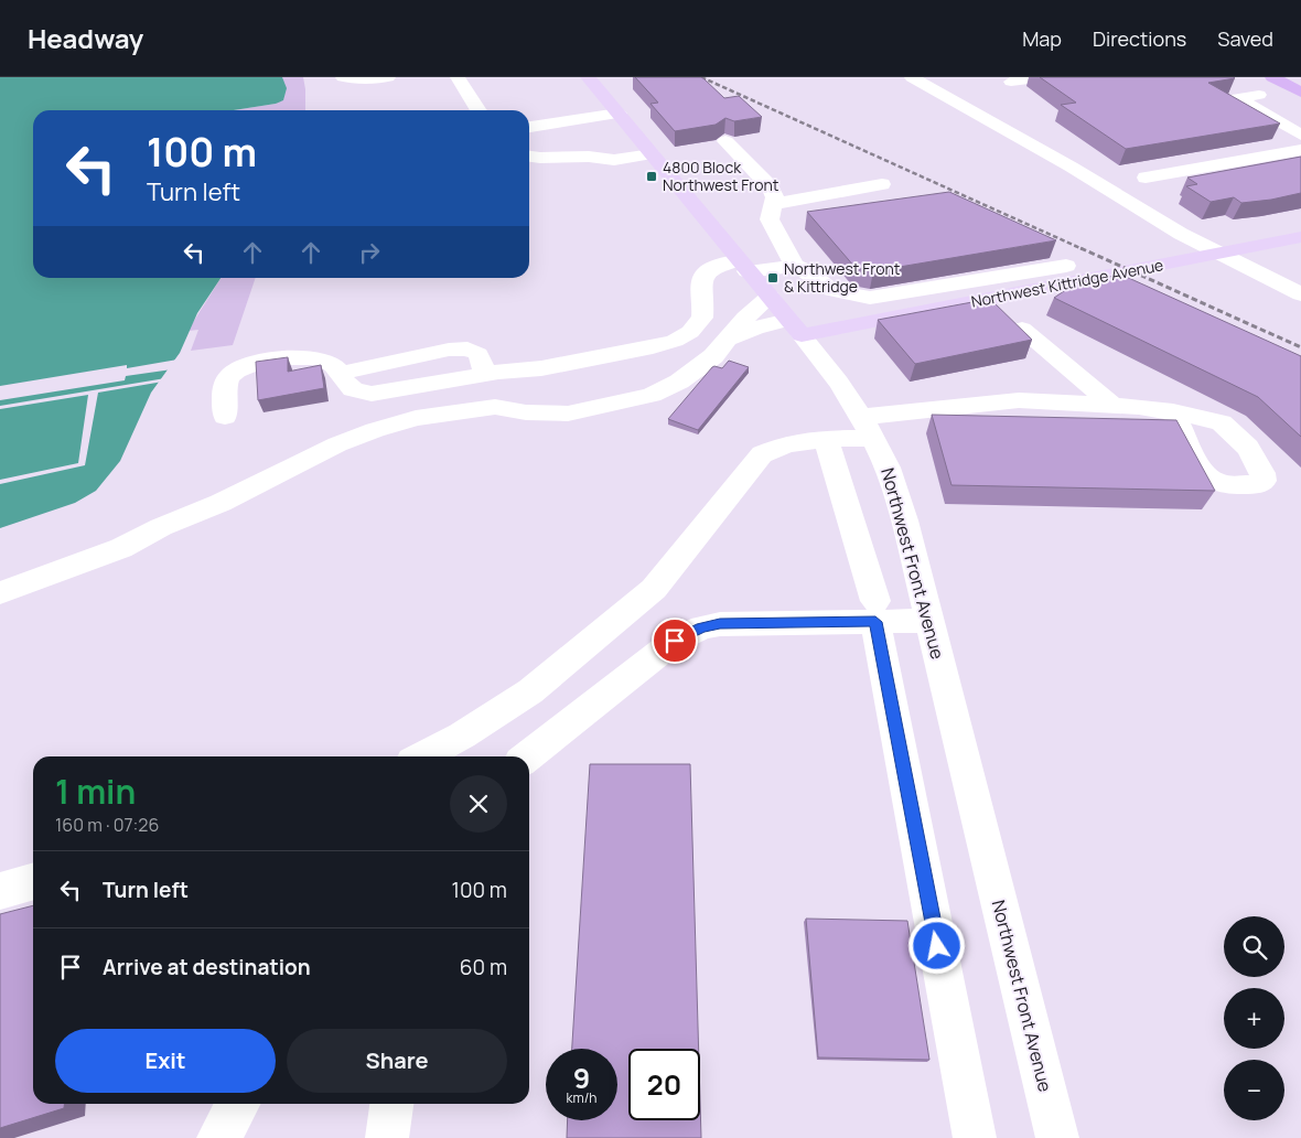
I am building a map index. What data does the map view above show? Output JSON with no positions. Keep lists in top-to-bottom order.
{
  "streets": {
    "main road": ["Northwest Kittridge Avenue", "Northwest Front Avenue"]
  },
  "crossings": [
    ["Northwest Kittridge Avenue", "Northwest Front Avenue"]
  ],
  "places": {
    "transit": ["4800 Block Northwest Front", "Northwest Front & Kittridge"]
  },
  "page": {
    "header": "Headway",
    "nav": ["Map", "Directions", "Saved"],
    "turn": ["100 m", "Turn left"],
    "heading": ["1 min", "160 m · 07:26"],
    "list": [
      {
        "name": "Turn left",
        "value": "100 m"
      },
      {
        "name": "Arrive at destination",
        "value": "60 m"
      }
    ],
    "map_buttons": ["+", "−"],
    "buttons": ["Exit", "Share"],
    "speed": "9 km/h",
    "limit": "20"
  }
}
